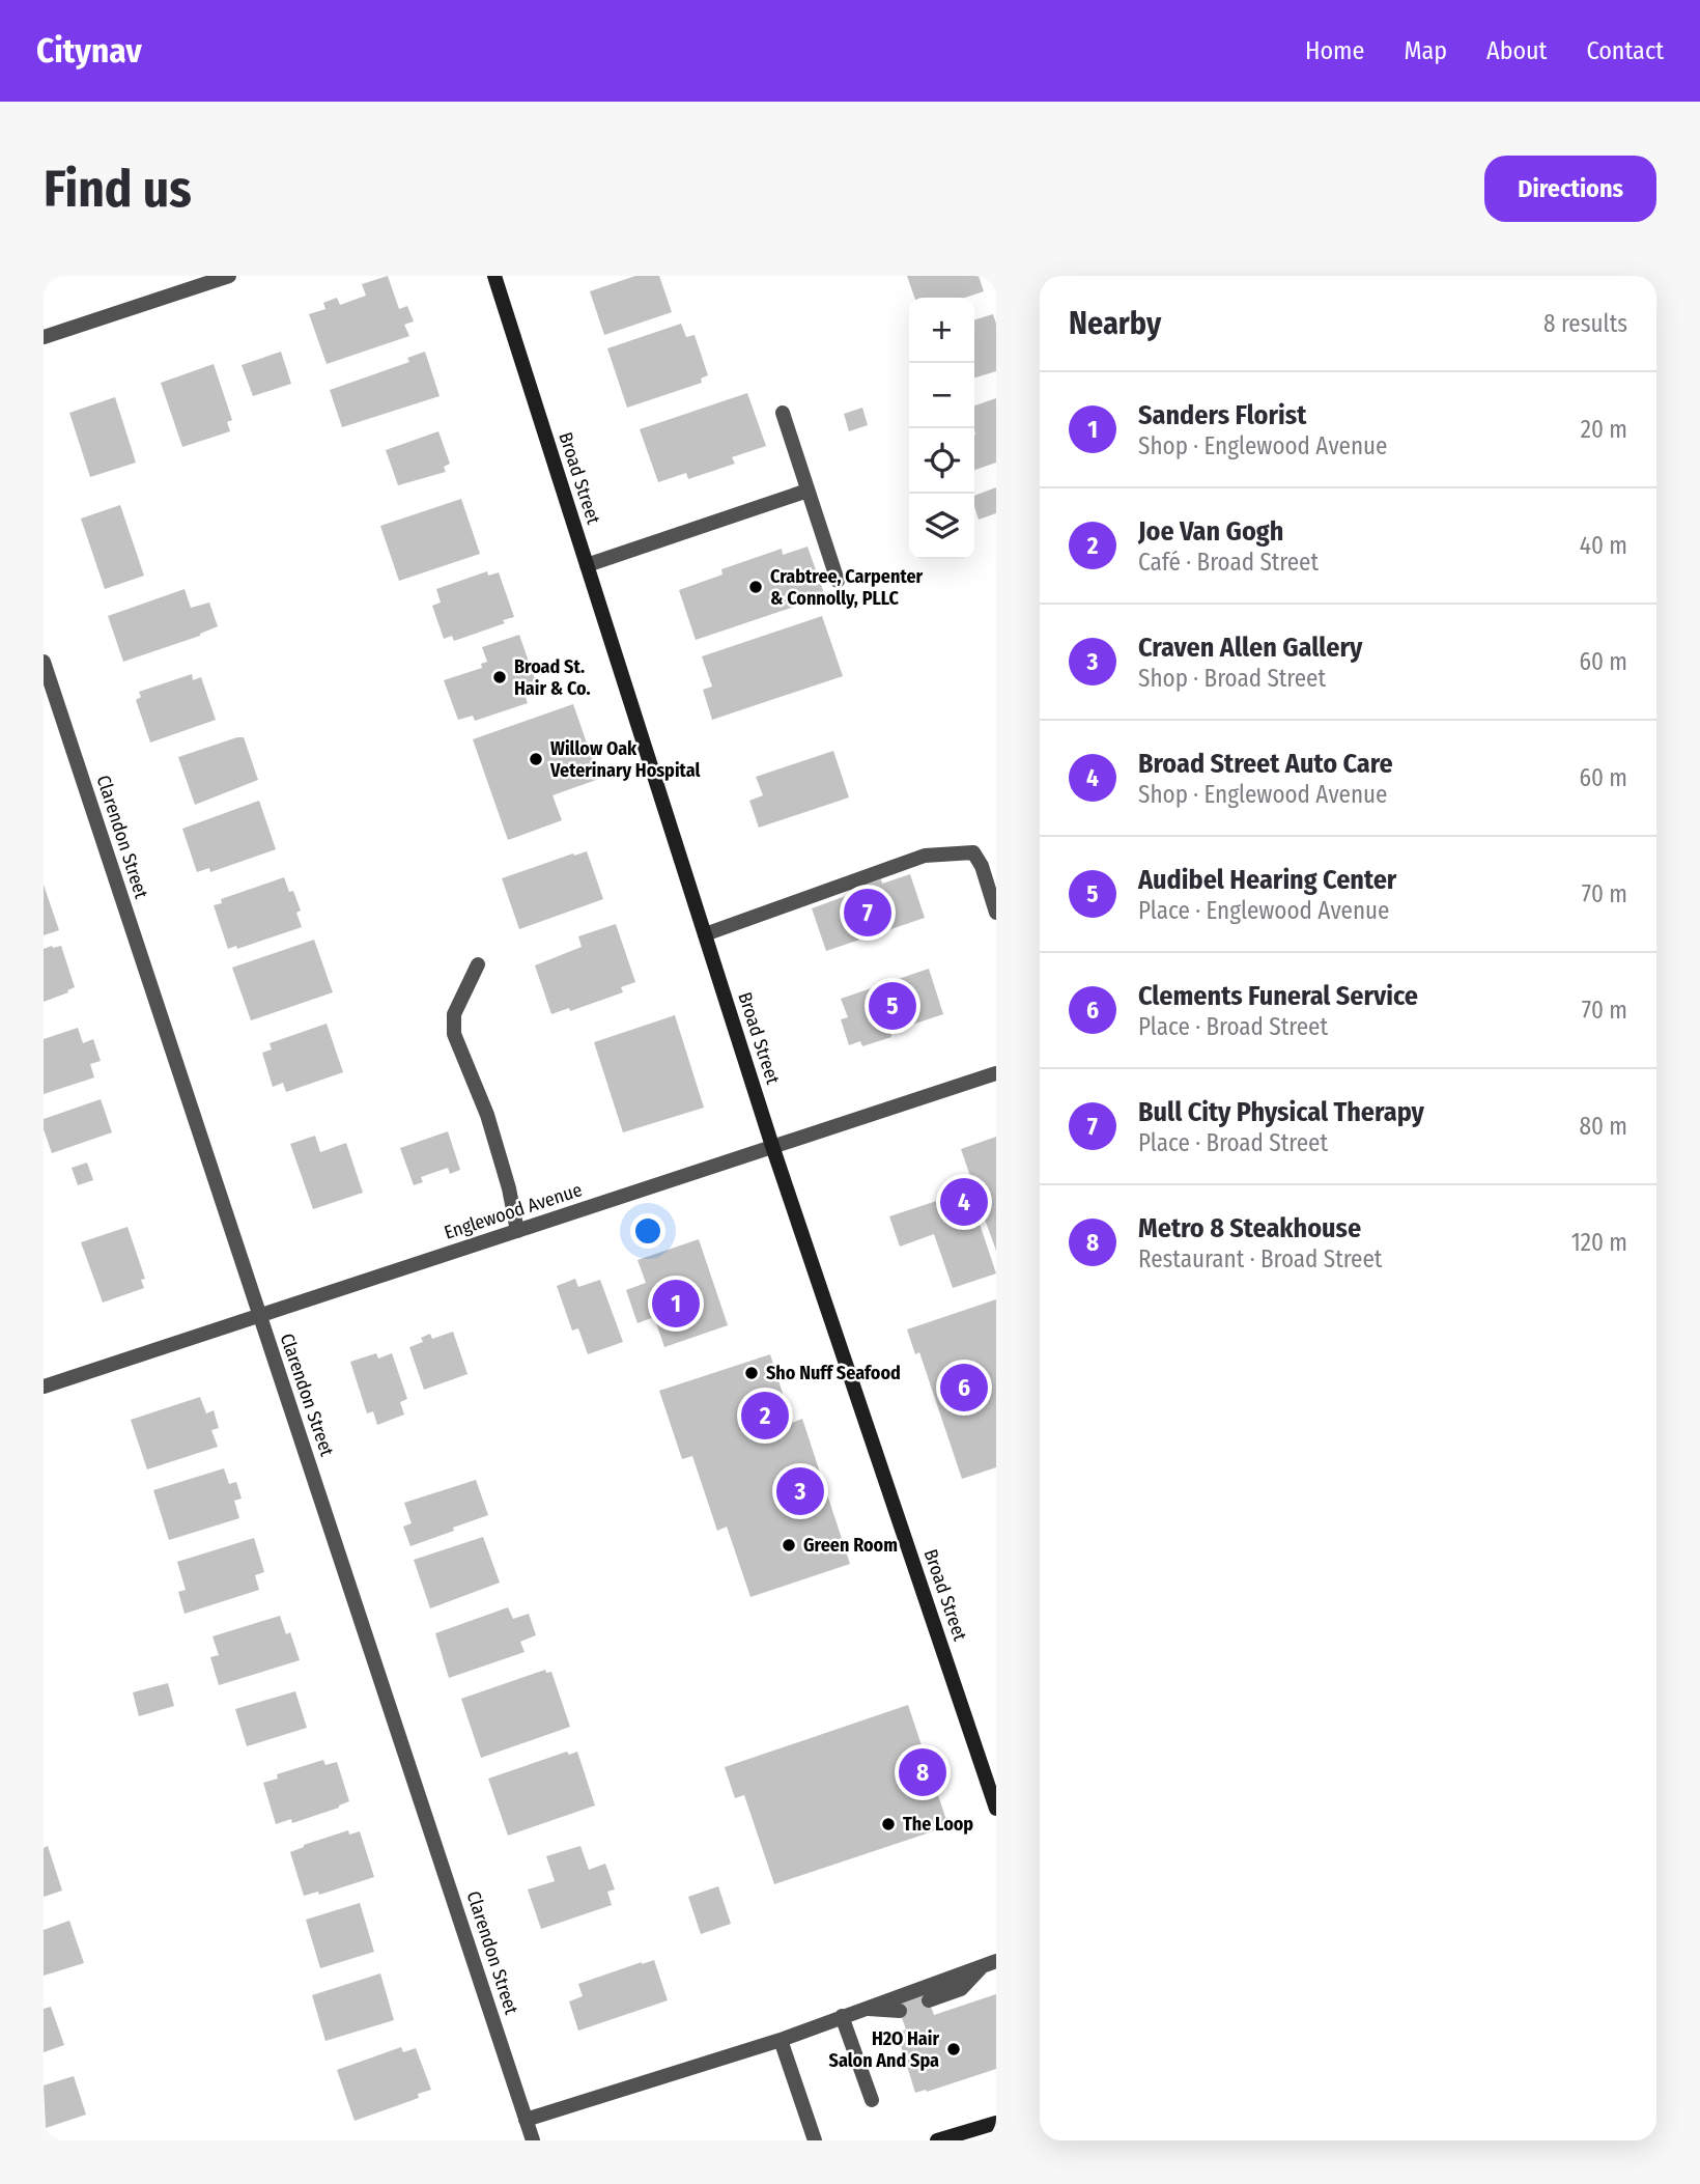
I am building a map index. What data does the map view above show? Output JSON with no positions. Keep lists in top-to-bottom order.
{
  "streets": {
    "street": ["Broad Street", "Clarendon Street", "Englewood Avenue"]
  },
  "crossings": [
    ["Broad Street", "Englewood Avenue"],
    ["Clarendon Street", "Englewood Avenue"]
  ],
  "places": [
    "Crabtree, Carpenter & Connolly, PLLC",
    "Broad St. Hair & Co.",
    "Willow Oak Veterinary Hospital",
    "Sho Nuff Seafood",
    "Green Room",
    "The Loop",
    "H2O Hair Salon And Spa"
  ],
  "page": {
    "header": "Citynav",
    "nav": [
      "Home",
      "Map",
      "About",
      "Contact"
    ],
    "buttons": "Directions",
    "title": "Find us",
    "heading": ["Nearby", "8 results"],
    "map_buttons": ["+", "−"],
    "list": [
      {
        "mark": "1",
        "name": "Sanders Florist",
        "note": "Shop · Englewood Avenue",
        "value": "20 m"
      },
      {
        "mark": "2",
        "name": "Joe Van Gogh",
        "note": "Café · Broad Street",
        "value": "40 m"
      },
      {
        "mark": "3",
        "name": "Craven Allen Gallery",
        "note": "Shop · Broad Street",
        "value": "60 m"
      },
      {
        "mark": "4",
        "name": "Broad Street Auto Care",
        "note": "Shop · Englewood Avenue",
        "value": "60 m"
      },
      {
        "mark": "5",
        "name": "Audibel Hearing Center",
        "note": "Place · Englewood Avenue",
        "value": "70 m"
      },
      {
        "mark": "6",
        "name": "Clements Funeral Service",
        "note": "Place · Broad Street",
        "value": "70 m"
      },
      {
        "mark": "7",
        "name": "Bull City Physical Therapy",
        "note": "Place · Broad Street",
        "value": "80 m"
      },
      {
        "mark": "8",
        "name": "Metro 8 Steakhouse",
        "note": "Restaurant · Broad Street",
        "value": "120 m"
      }
    ],
    "pins": [
      "7",
      "5",
      "4",
      "1",
      "6",
      "2",
      "3",
      "8"
    ]
  }
}
